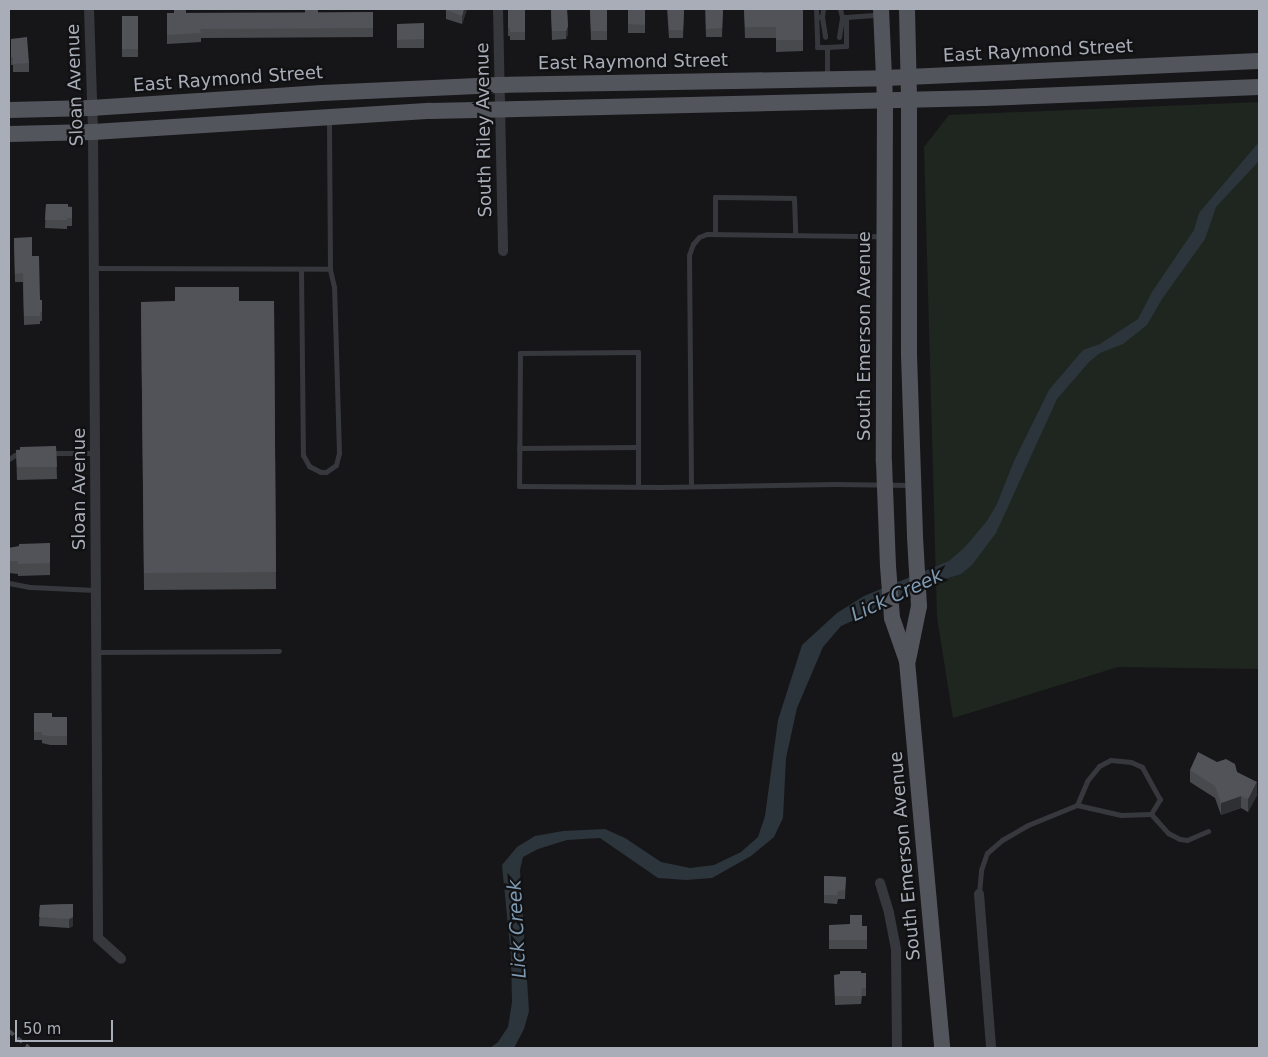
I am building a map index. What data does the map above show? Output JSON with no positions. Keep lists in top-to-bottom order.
{
  "streets": {
    "main road": ["East Raymond Street", "South Emerson Avenue"],
    "street": ["Sloan Avenue", "South Riley Avenue"]
  },
  "crossings": [
    ["East Raymond Street", "Sloan Avenue"],
    ["East Raymond Street", "South Riley Avenue"],
    ["East Raymond Street", "South Emerson Avenue"]
  ],
  "water": ["Lick Creek"],
  "scale_bar": "50 m"
}
